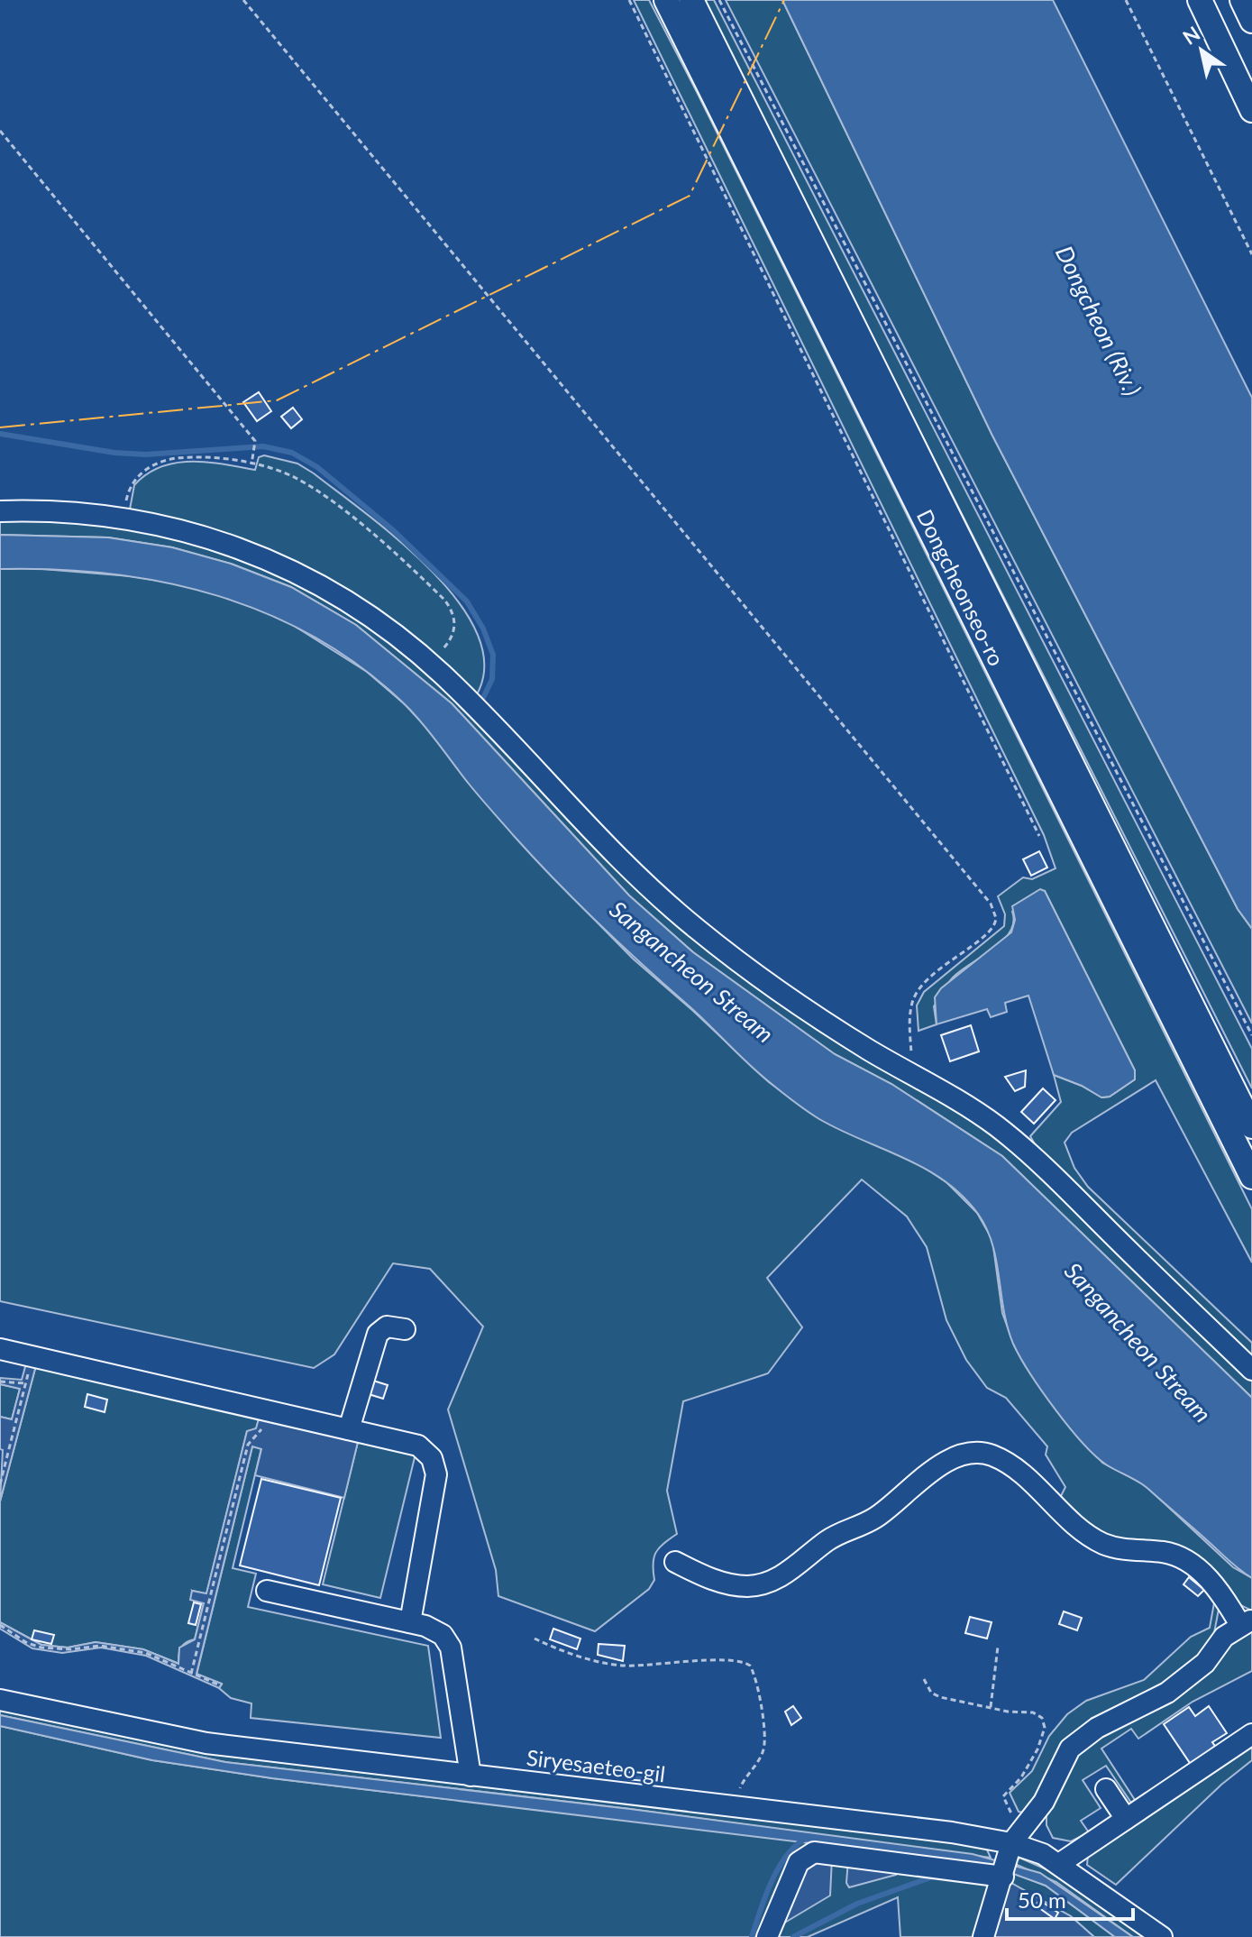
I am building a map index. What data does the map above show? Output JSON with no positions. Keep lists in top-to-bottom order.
{
  "streets": {
    "main road": ["Dongcheonseo-ro"],
    "street": ["Siryesaeteo-gil"]
  },
  "water": ["Dongcheon (Riv.)", "Sangancheon Stream"],
  "scale_bar": "50 m",
  "north": "top left"
}
